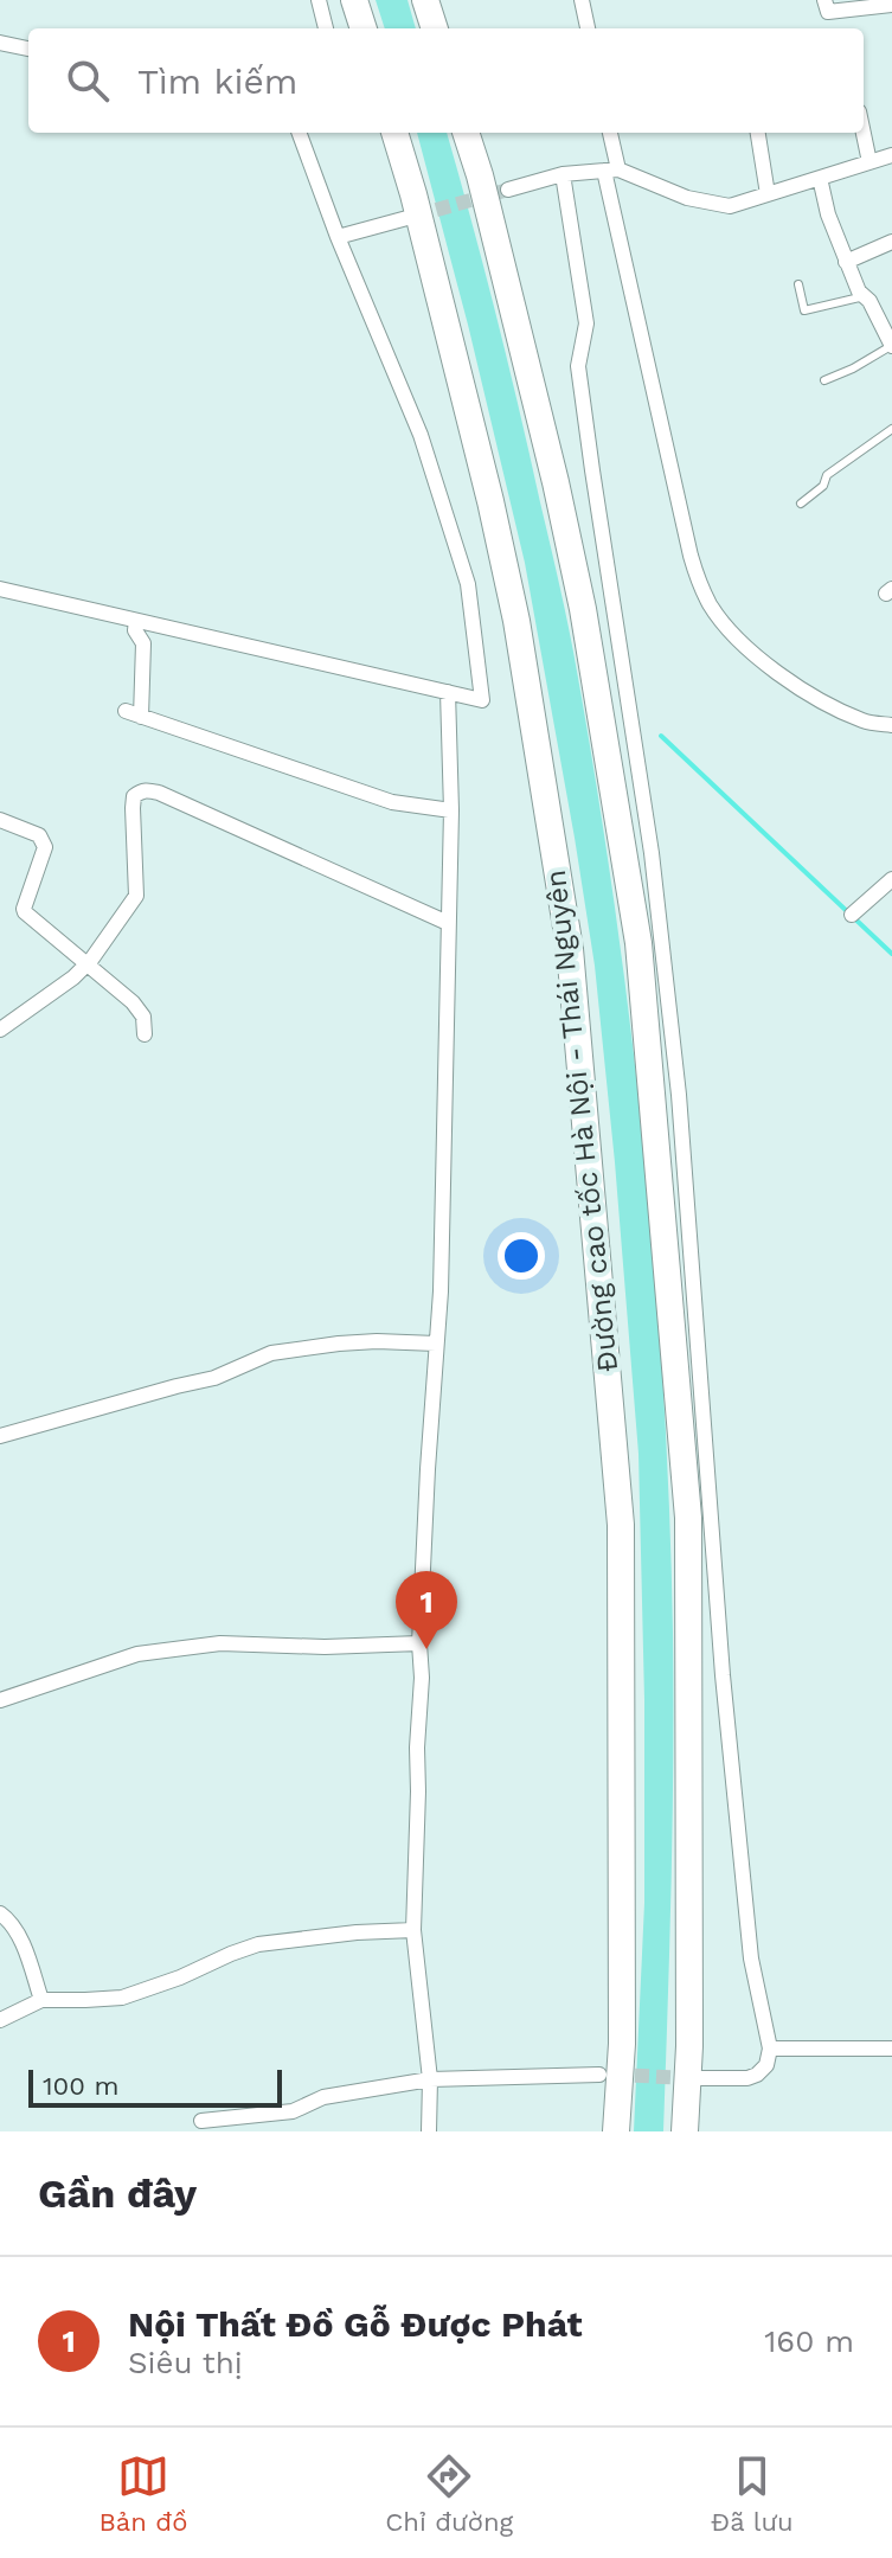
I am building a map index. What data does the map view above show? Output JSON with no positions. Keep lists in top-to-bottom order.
{
  "streets": {
    "highway": ["Đường cao tốc Hà Nội - Thái Nguyên"]
  },
  "scale_bar": "100 m",
  "page": {
    "search": "Tìm kiếm",
    "pins": "1",
    "scale": "100 m",
    "heading": "Gần đây",
    "list": [
      {
        "mark": "1",
        "name": "Nội Thất Đồ Gỗ Được Phát",
        "note": "Siêu thị",
        "value": "160 m"
      }
    ],
    "nav": ["Bản đồ", "Chỉ đường", "Đã lưu"]
  }
}
